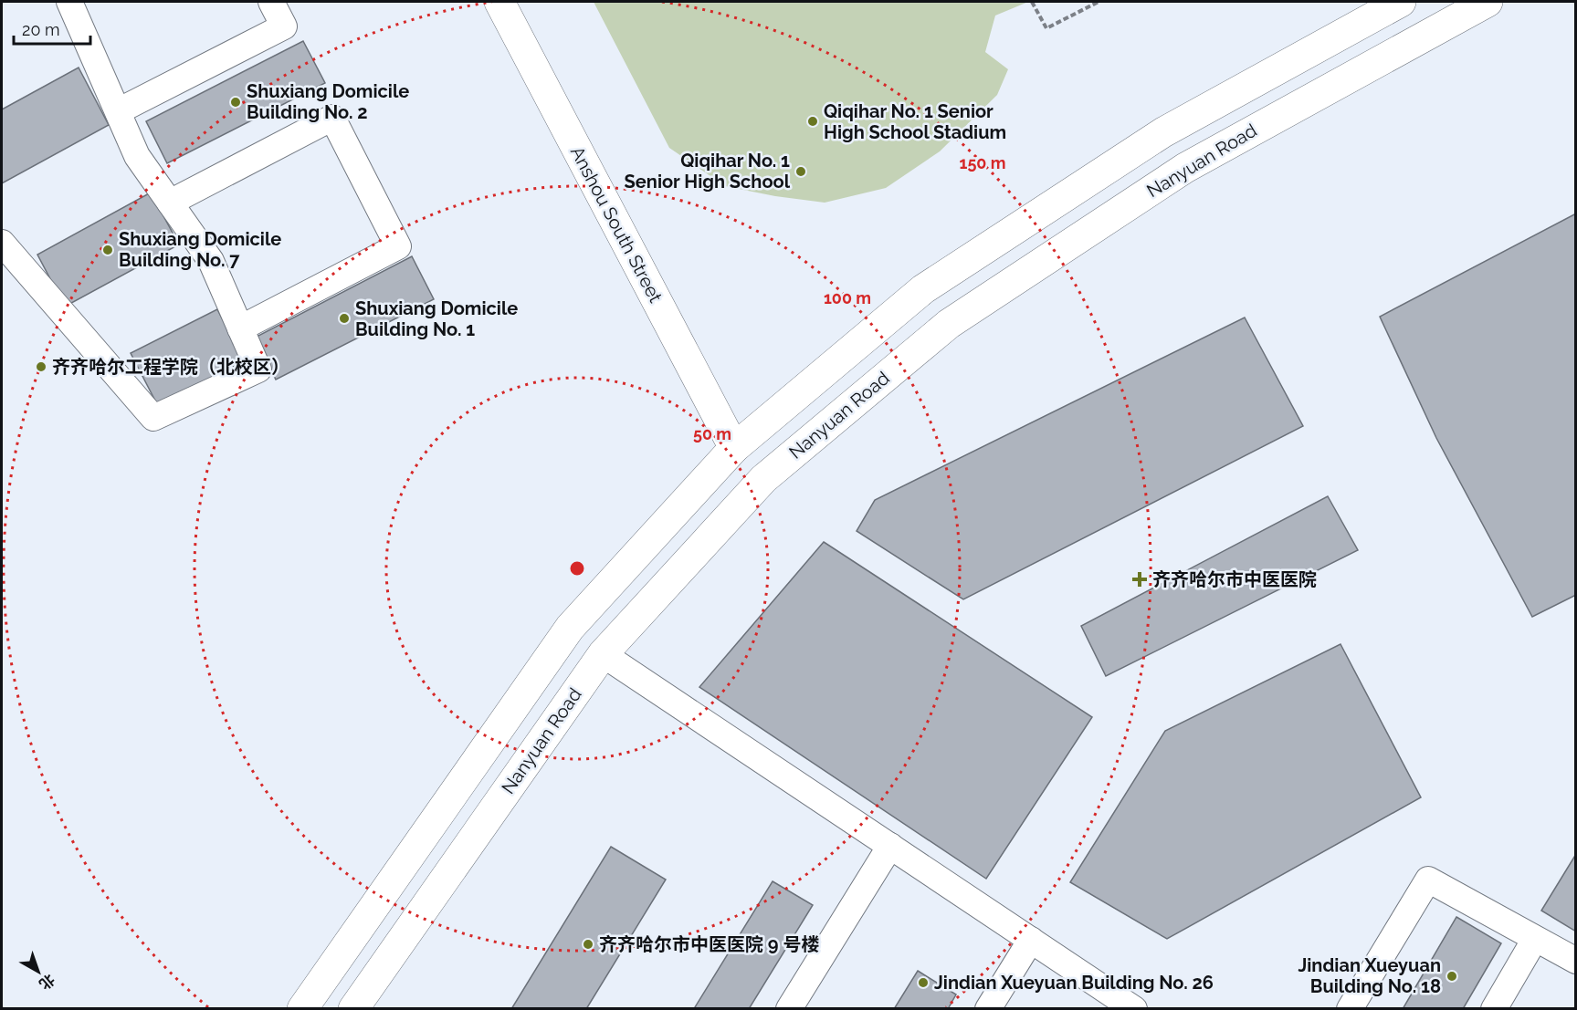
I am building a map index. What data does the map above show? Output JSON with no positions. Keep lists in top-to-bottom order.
{
  "streets": {
    "main road": ["Nanyuan Road", "Anshou South Street"]
  },
  "places": {
    "other": [
      "Shuxiang Domicile Building No. 2",
      "Qiqihar No. 1 Senior High School Stadium",
      "Qiqihar No. 1 Senior High School",
      "Shuxiang Domicile Building No. 7",
      "Shuxiang Domicile Building No. 1",
      "齐齐哈尔工程学院（北校区）",
      "齐齐哈尔市中医医院 9 号楼",
      "Jindian Xueyuan Building No. 18",
      "Jindian Xueyuan Building No. 26"
    ],
    "health": ["齐齐哈尔市中医医院"]
  },
  "scale_bar": "20 m",
  "north": "bottom right",
  "rings": ["150 m", "100 m", "50 m"]
}
